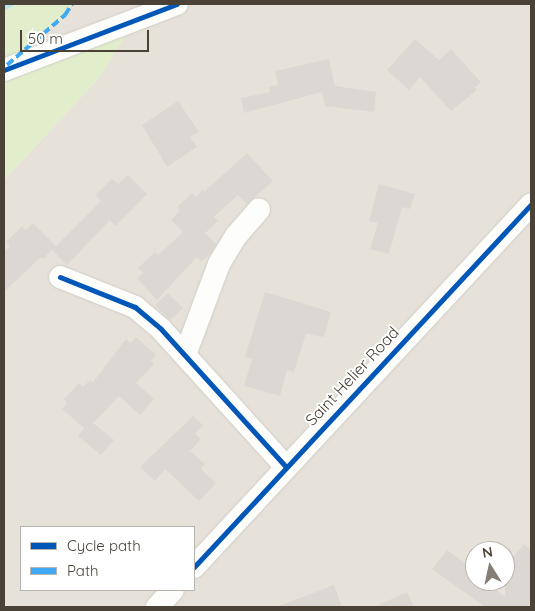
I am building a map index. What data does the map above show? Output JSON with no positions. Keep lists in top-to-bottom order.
{
  "streets": {
    "street": ["Saint Helier Road"]
  },
  "legend": ["Cycle path", "Path"],
  "scale_bar": "50 m",
  "north": "top"
}
